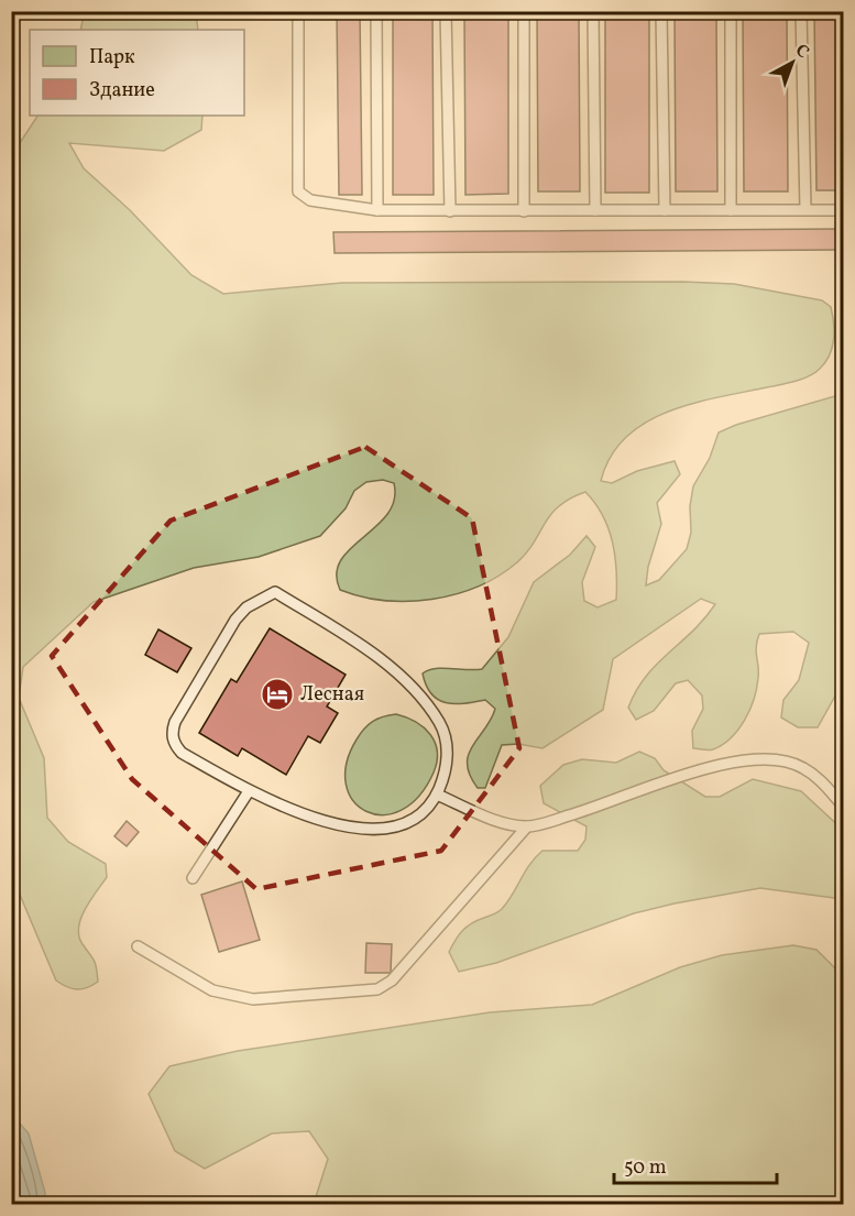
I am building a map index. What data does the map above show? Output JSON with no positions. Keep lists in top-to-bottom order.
{
  "places": {
    "hotel": ["Лесная"]
  },
  "legend": ["Парк", "Здание"],
  "scale_bar": "50 m",
  "north": "top right"
}
